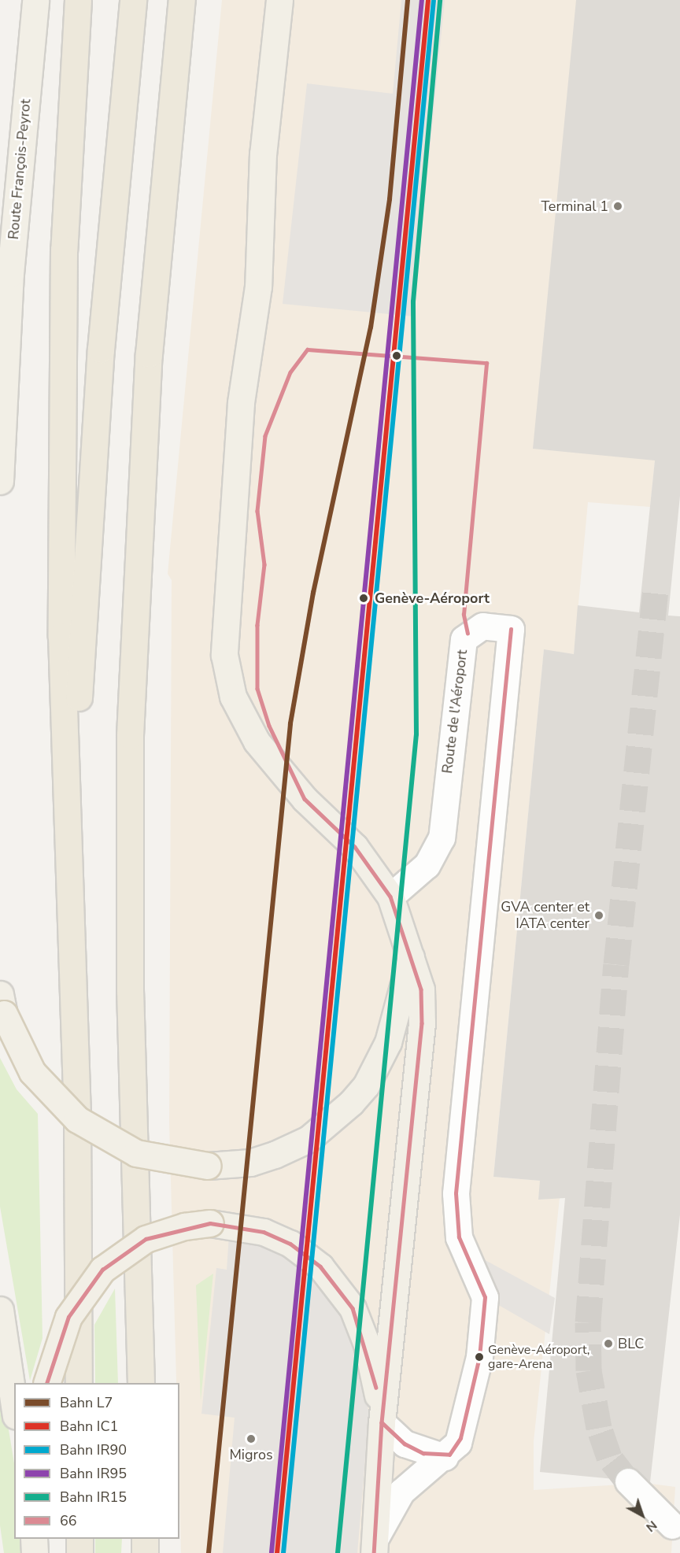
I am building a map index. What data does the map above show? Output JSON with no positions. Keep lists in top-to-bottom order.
{
  "streets": {
    "main road": ["Route François-Peyrot"],
    "street": ["Route de l'Aéroport"]
  },
  "places": [
    "Terminal 1",
    "Genève-Aéroport",
    "GVA center et IATA center",
    "BLC",
    "Genève-Aéroport, gare-Arena",
    "Migros"
  ],
  "lines": [
    "rail line L7",
    "rail line IC1",
    "rail line IR95",
    "rail line IR90",
    "rail line IR15",
    "transit line 66"
  ],
  "legend": [
    "Bahn L7",
    "Bahn IC1",
    "Bahn IR90",
    "Bahn IR95",
    "Bahn IR15",
    "66"
  ],
  "north": "bottom right"
}
